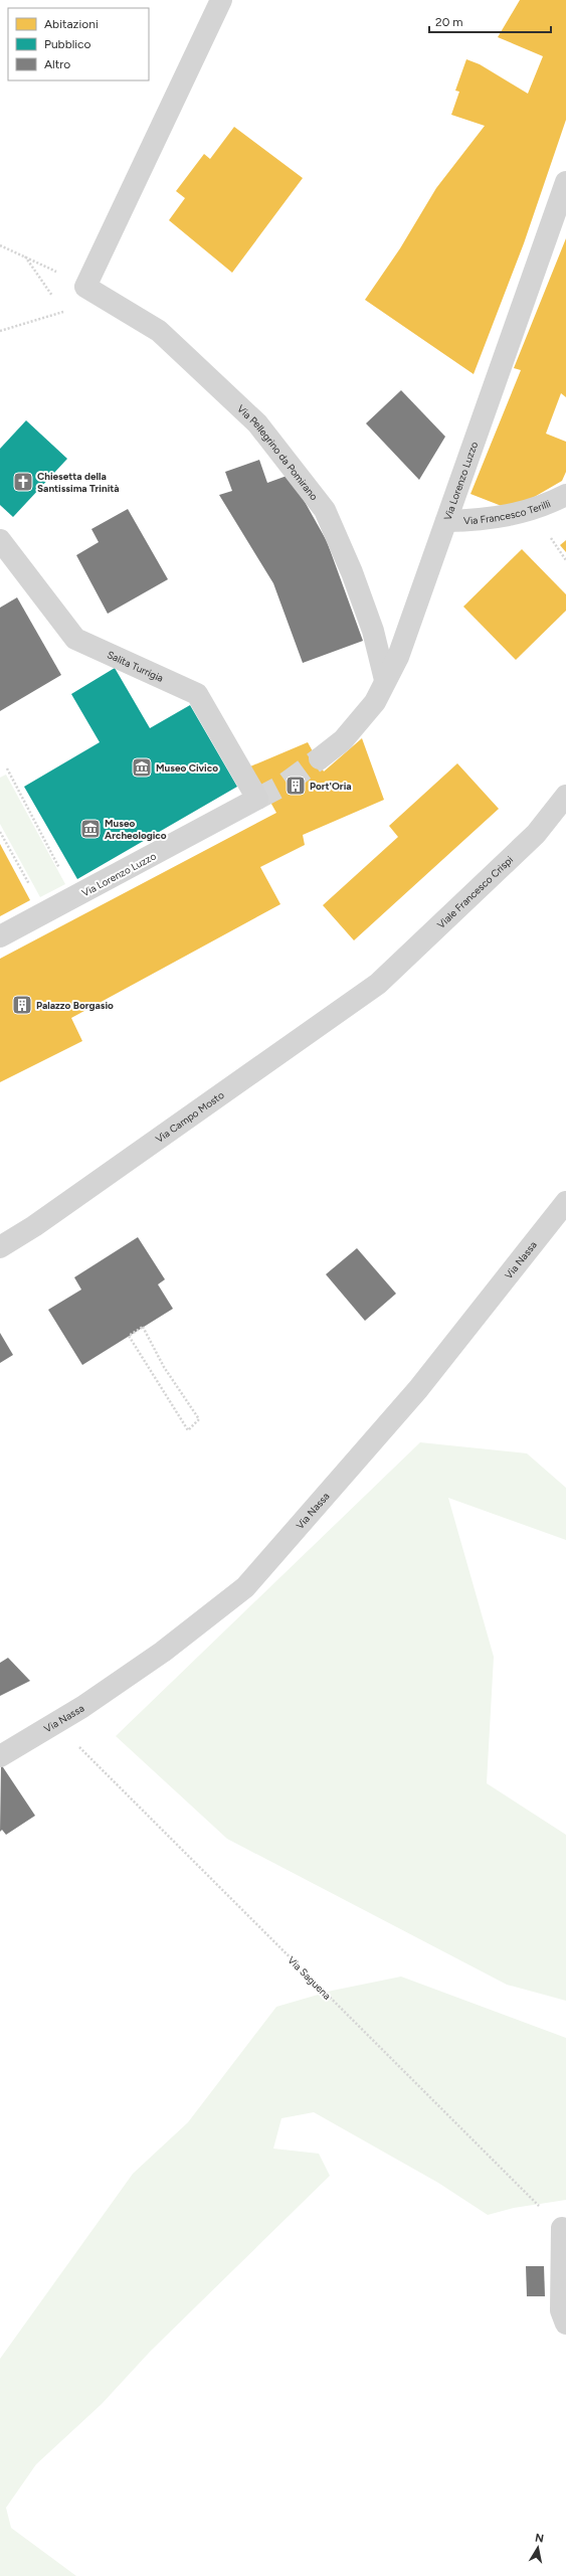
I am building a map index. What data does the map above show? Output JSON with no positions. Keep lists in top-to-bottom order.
{
  "streets": {
    "street": [
      "Via Pellegrino da Pomirano",
      "Via Lorenzo Luzzo",
      "Via Francesco Terilli",
      "Salita Turrigia",
      "Viale Francesco Crispi",
      "Via Campo Mosto",
      "Via Nassa"
    ],
    "path": ["Via Saguena"]
  },
  "crossings": [
    ["Via Pellegrino da Pomirano", "Via Lorenzo Luzzo"],
    ["Via Lorenzo Luzzo", "Via Francesco Terilli"],
    ["Via Lorenzo Luzzo", "Salita Turrigia"],
    ["Viale Francesco Crispi", "Via Campo Mosto"],
    ["Via Nassa", "Via Saguena"]
  ],
  "places": {
    "church": ["Chiesetta della Santissima Trinità"],
    "museum": ["Museo Civico", "Museo Archeologico"],
    "building": ["Port'Oria", "Palazzo Borgasio"]
  },
  "legend": ["Abitazioni", "Pubblico", "Altro"],
  "scale_bar": "20 m",
  "north": "top"
}
